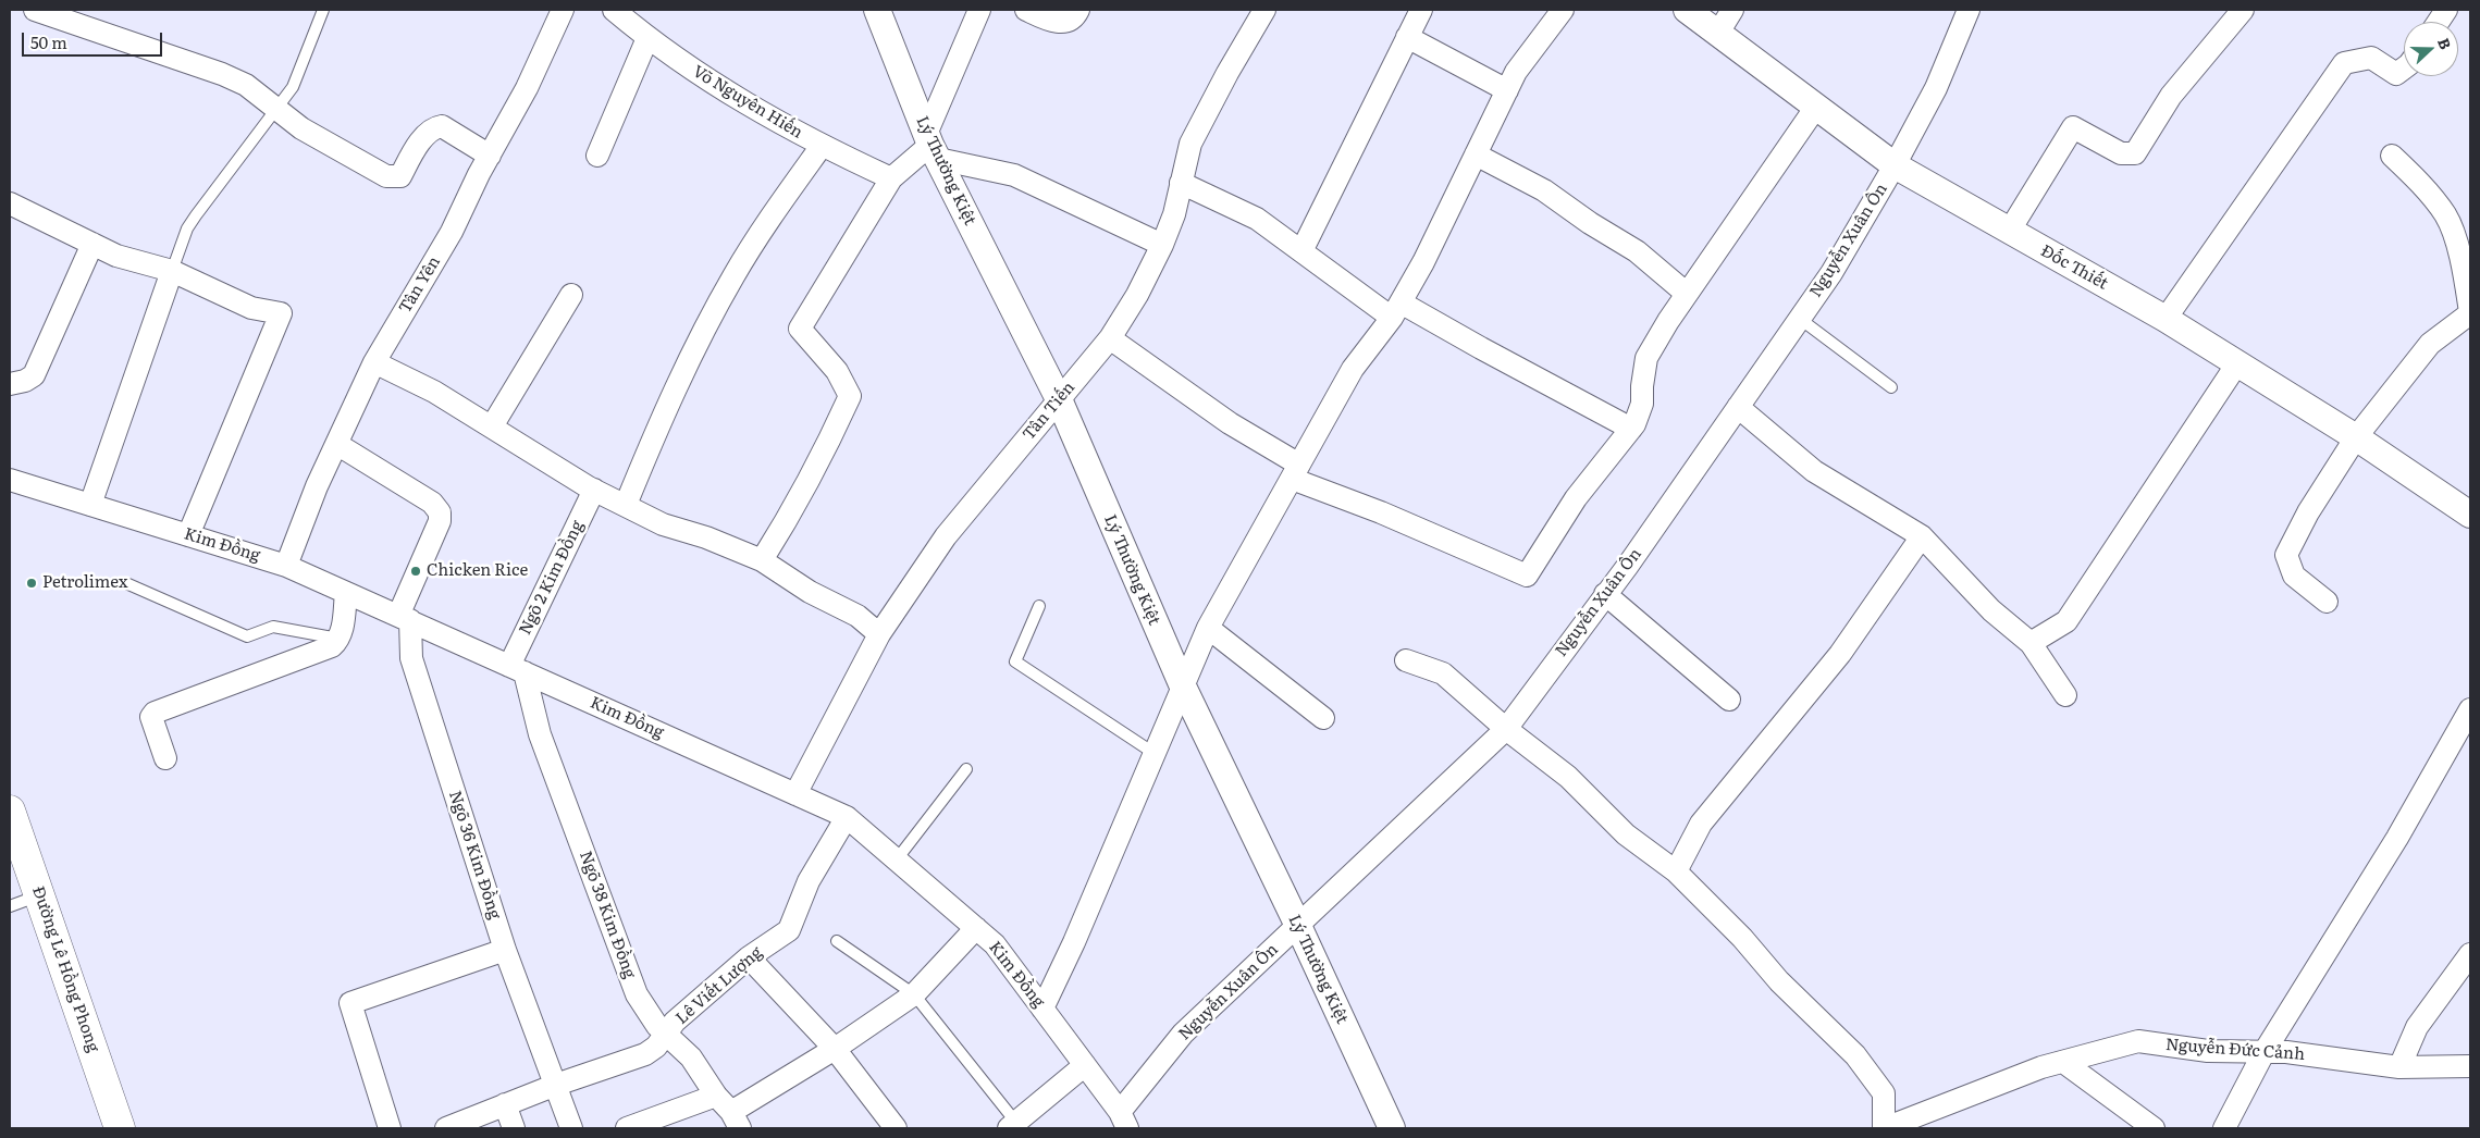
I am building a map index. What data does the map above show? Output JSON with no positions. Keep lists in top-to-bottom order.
{
  "streets": {
    "main road": ["Đường Lê Hồng Phong"],
    "street": [
      "Võ Nguyên Hiến",
      "Lý Thường Kiệt",
      "Nguyễn Xuân Ôn",
      "Đốc Thiết",
      "Tân Yên",
      "Tân Tiến",
      "Kim Đồng",
      "Ngõ 2 Kim Đồng",
      "Ngõ 36 Kim Đồng",
      "Ngõ 38 Kim Đồng",
      "Lê Viết Lượng",
      "Nguyễn Đức Cảnh"
    ]
  },
  "crossings": [
    ["Lý Thường Kiệt", "Nguyễn Xuân Ôn"],
    ["Lý Thường Kiệt", "Tân Tiến"],
    ["Nguyễn Xuân Ôn", "Đốc Thiết"],
    ["Nguyễn Xuân Ôn", "Kim Đồng"],
    ["Tân Yên", "Kim Đồng"],
    ["Tân Tiến", "Kim Đồng"],
    ["Kim Đồng", "Ngõ 2 Kim Đồng"],
    ["Kim Đồng", "Ngõ 36 Kim Đồng"],
    ["Kim Đồng", "Ngõ 38 Kim Đồng"],
    ["Kim Đồng", "Lê Viết Lượng"],
    ["Ngõ 2 Kim Đồng", "Ngõ 38 Kim Đồng"],
    ["Ngõ 36 Kim Đồng", "Lê Viết Lượng"],
    ["Ngõ 38 Kim Đồng", "Lê Viết Lượng"]
  ],
  "places": ["Chicken Rice", "Petrolimex"],
  "scale_bar": "50 m",
  "north": "right"
}
